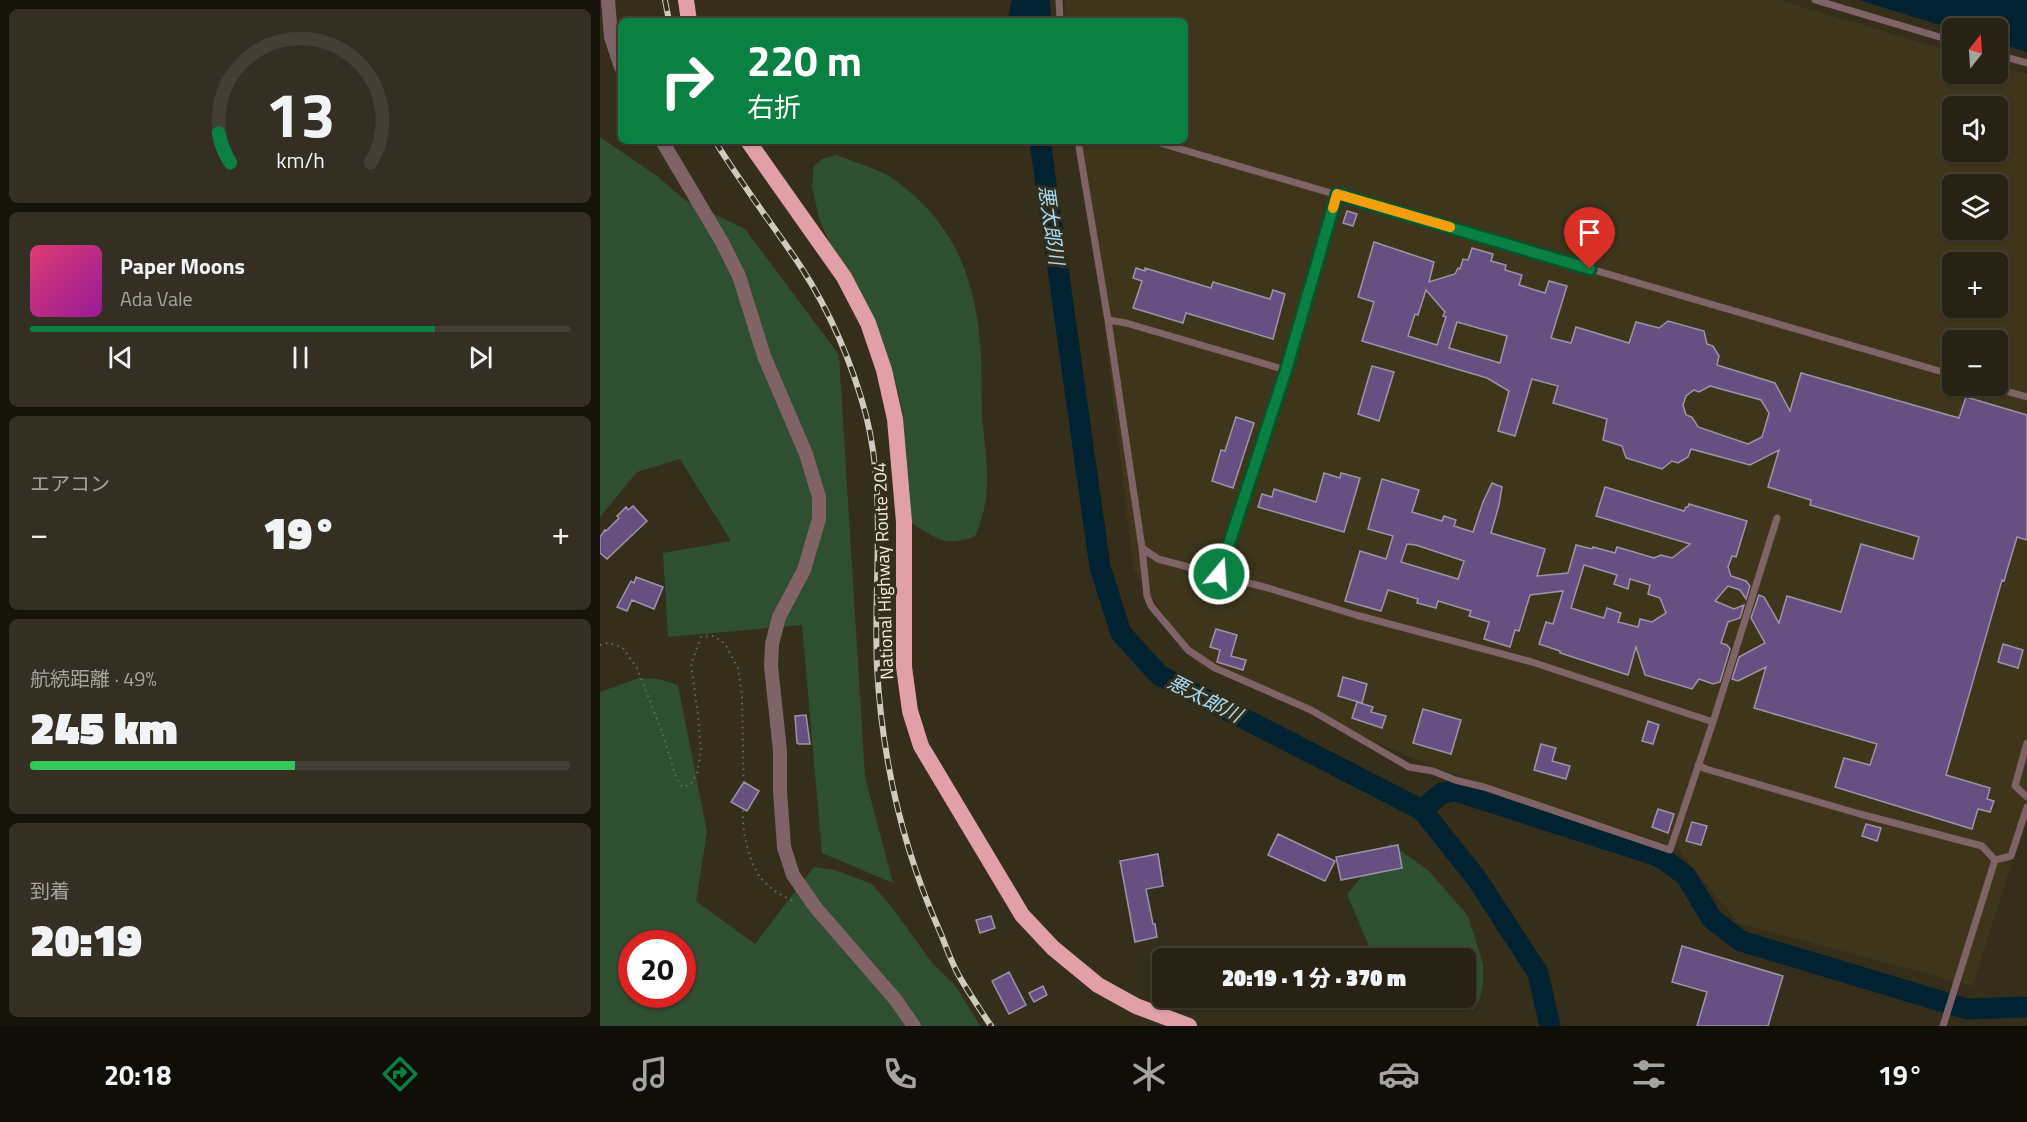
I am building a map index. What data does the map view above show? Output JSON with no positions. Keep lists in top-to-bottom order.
{
  "streets": {
    "highway": ["National Highway Route 204"]
  },
  "water": ["悪太郎川"],
  "north": "top",
  "page": {
    "map_buttons": ["+", "−"],
    "turn": ["220 m", "右折"],
    "song": ["Paper Moons", "Ada Vale"],
    "tile": [
      "エアコン",
      ["航続距離 · 49%", "245 km"],
      ["到着", "20:19"]
    ],
    "heat": ["−", "19°", "+"],
    "limit": "20",
    "trip": "20:19 · 1 分 · 370 m",
    "tabs": ["20:18", "19°"],
    "gauge": ["13", "km/h"]
  }
}
